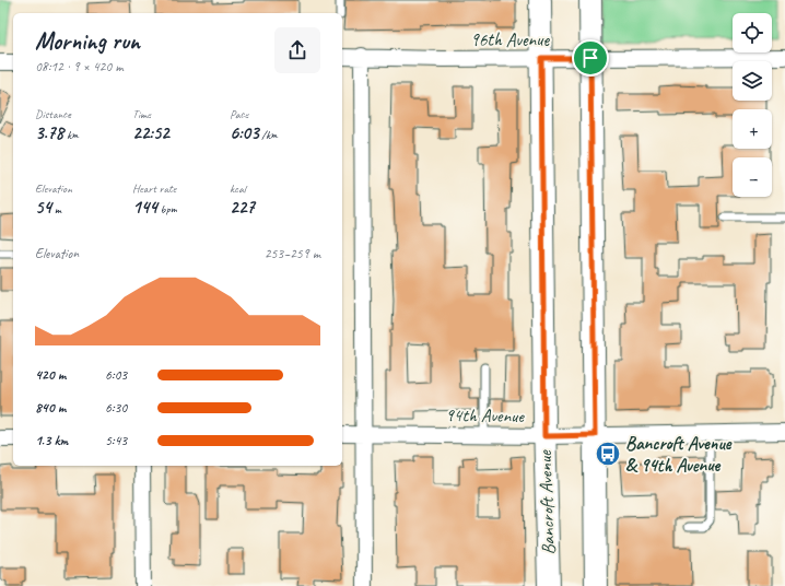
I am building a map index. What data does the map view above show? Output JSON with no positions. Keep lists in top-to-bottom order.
{
  "streets": {
    "main road": ["Bancroft Avenue"],
    "street": ["96th Avenue", "94th Avenue"]
  },
  "crossings": [
    ["96th Avenue", "Bancroft Avenue"],
    ["94th Avenue", "Bancroft Avenue"]
  ],
  "places": {
    "bus stop": ["Bancroft Avenue & 94th Avenue"]
  },
  "page": {
    "map_buttons": ["+", "−"],
    "heading": ["Morning run", "08:12 · 9 × 420 m"],
    "stats": [
      ["Distance", "3.78 km"],
      ["Time", "22:52"],
      ["Pace", "6:03 /km"],
      ["Elevation", "54 m"],
      ["Heart rate", "144 bpm"],
      ["kcal", "227"]
    ],
    "chart": ["Elevation", "253–259 m"],
    "list": [
      {
        "name": "420 m",
        "note": "6:03"
      },
      {
        "name": "840 m",
        "note": "6:30"
      },
      {
        "name": "1.3 km",
        "note": "5:43"
      }
    ]
  }
}
